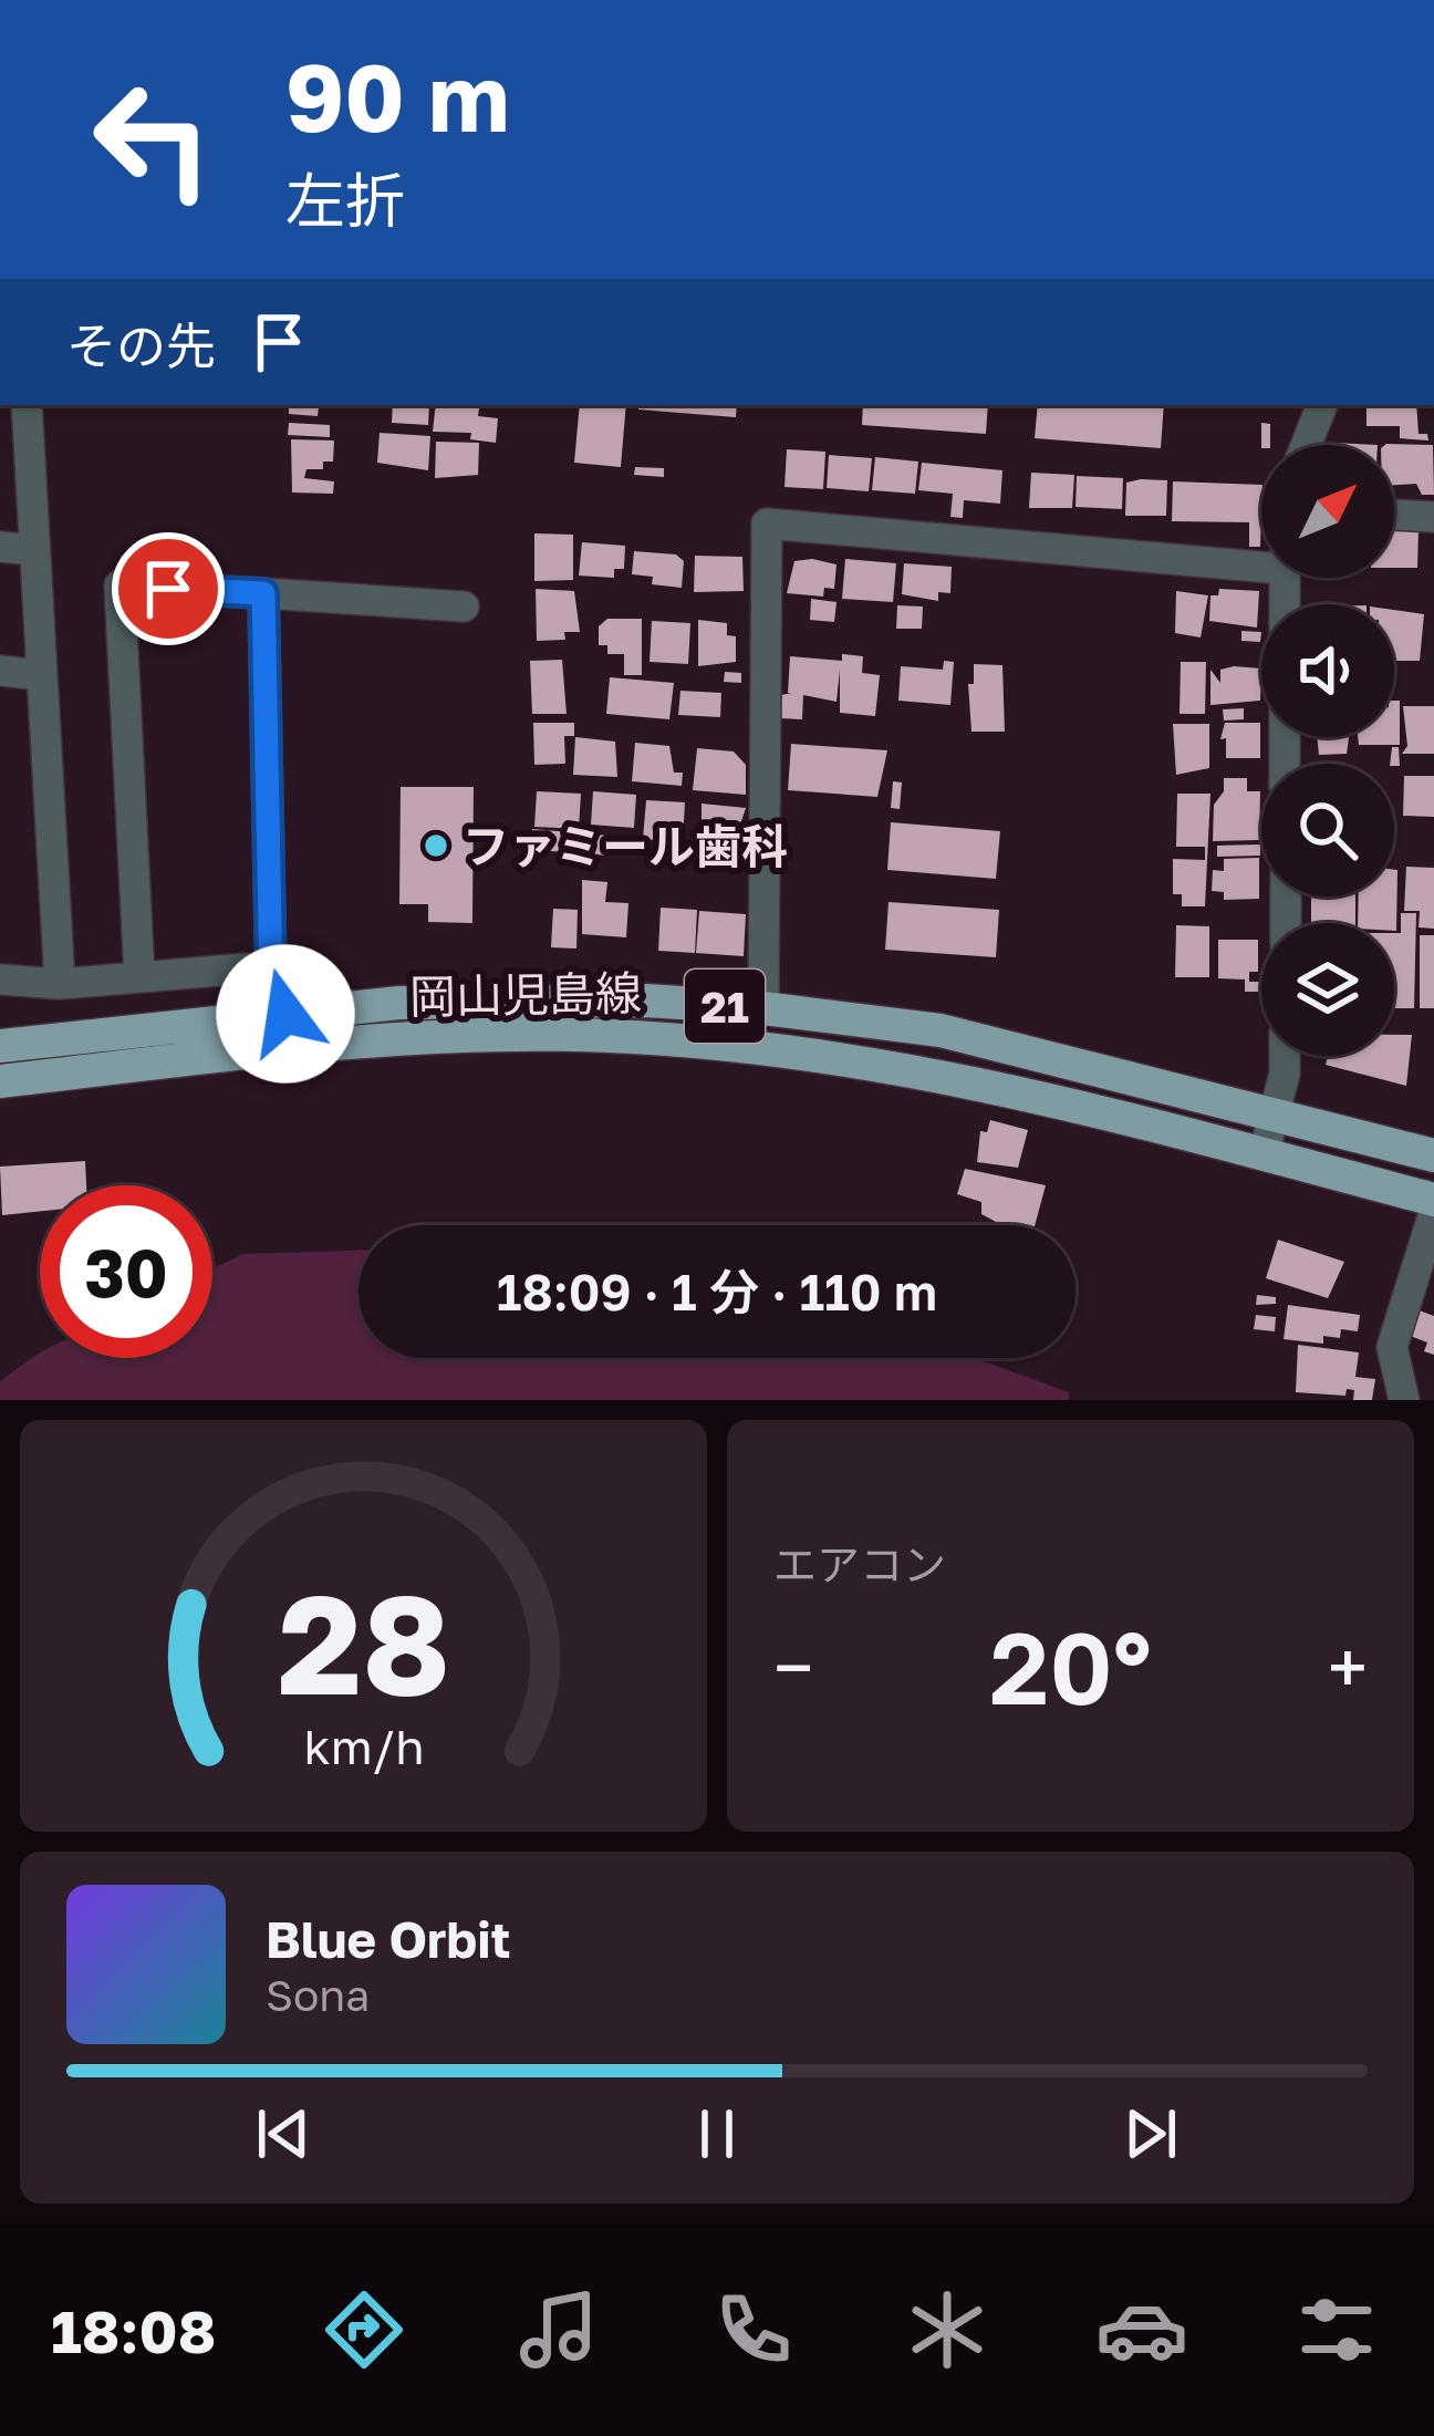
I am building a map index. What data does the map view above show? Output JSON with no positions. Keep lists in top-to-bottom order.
{
  "streets": {
    "main road": ["岡山児島線", "21"]
  },
  "places": ["ファミール歯科"],
  "north": "top right",
  "page": {
    "turn": ["90 m", "左折"],
    "then": "その先",
    "limit": "30",
    "trip": "18:09 · 1 分 · 110 m",
    "tile": "エアコン",
    "heat": ["−", "20°", "+"],
    "song": ["Blue Orbit", "Sona"],
    "tabs": "18:08",
    "gauge": ["28", "km/h"]
  }
}
